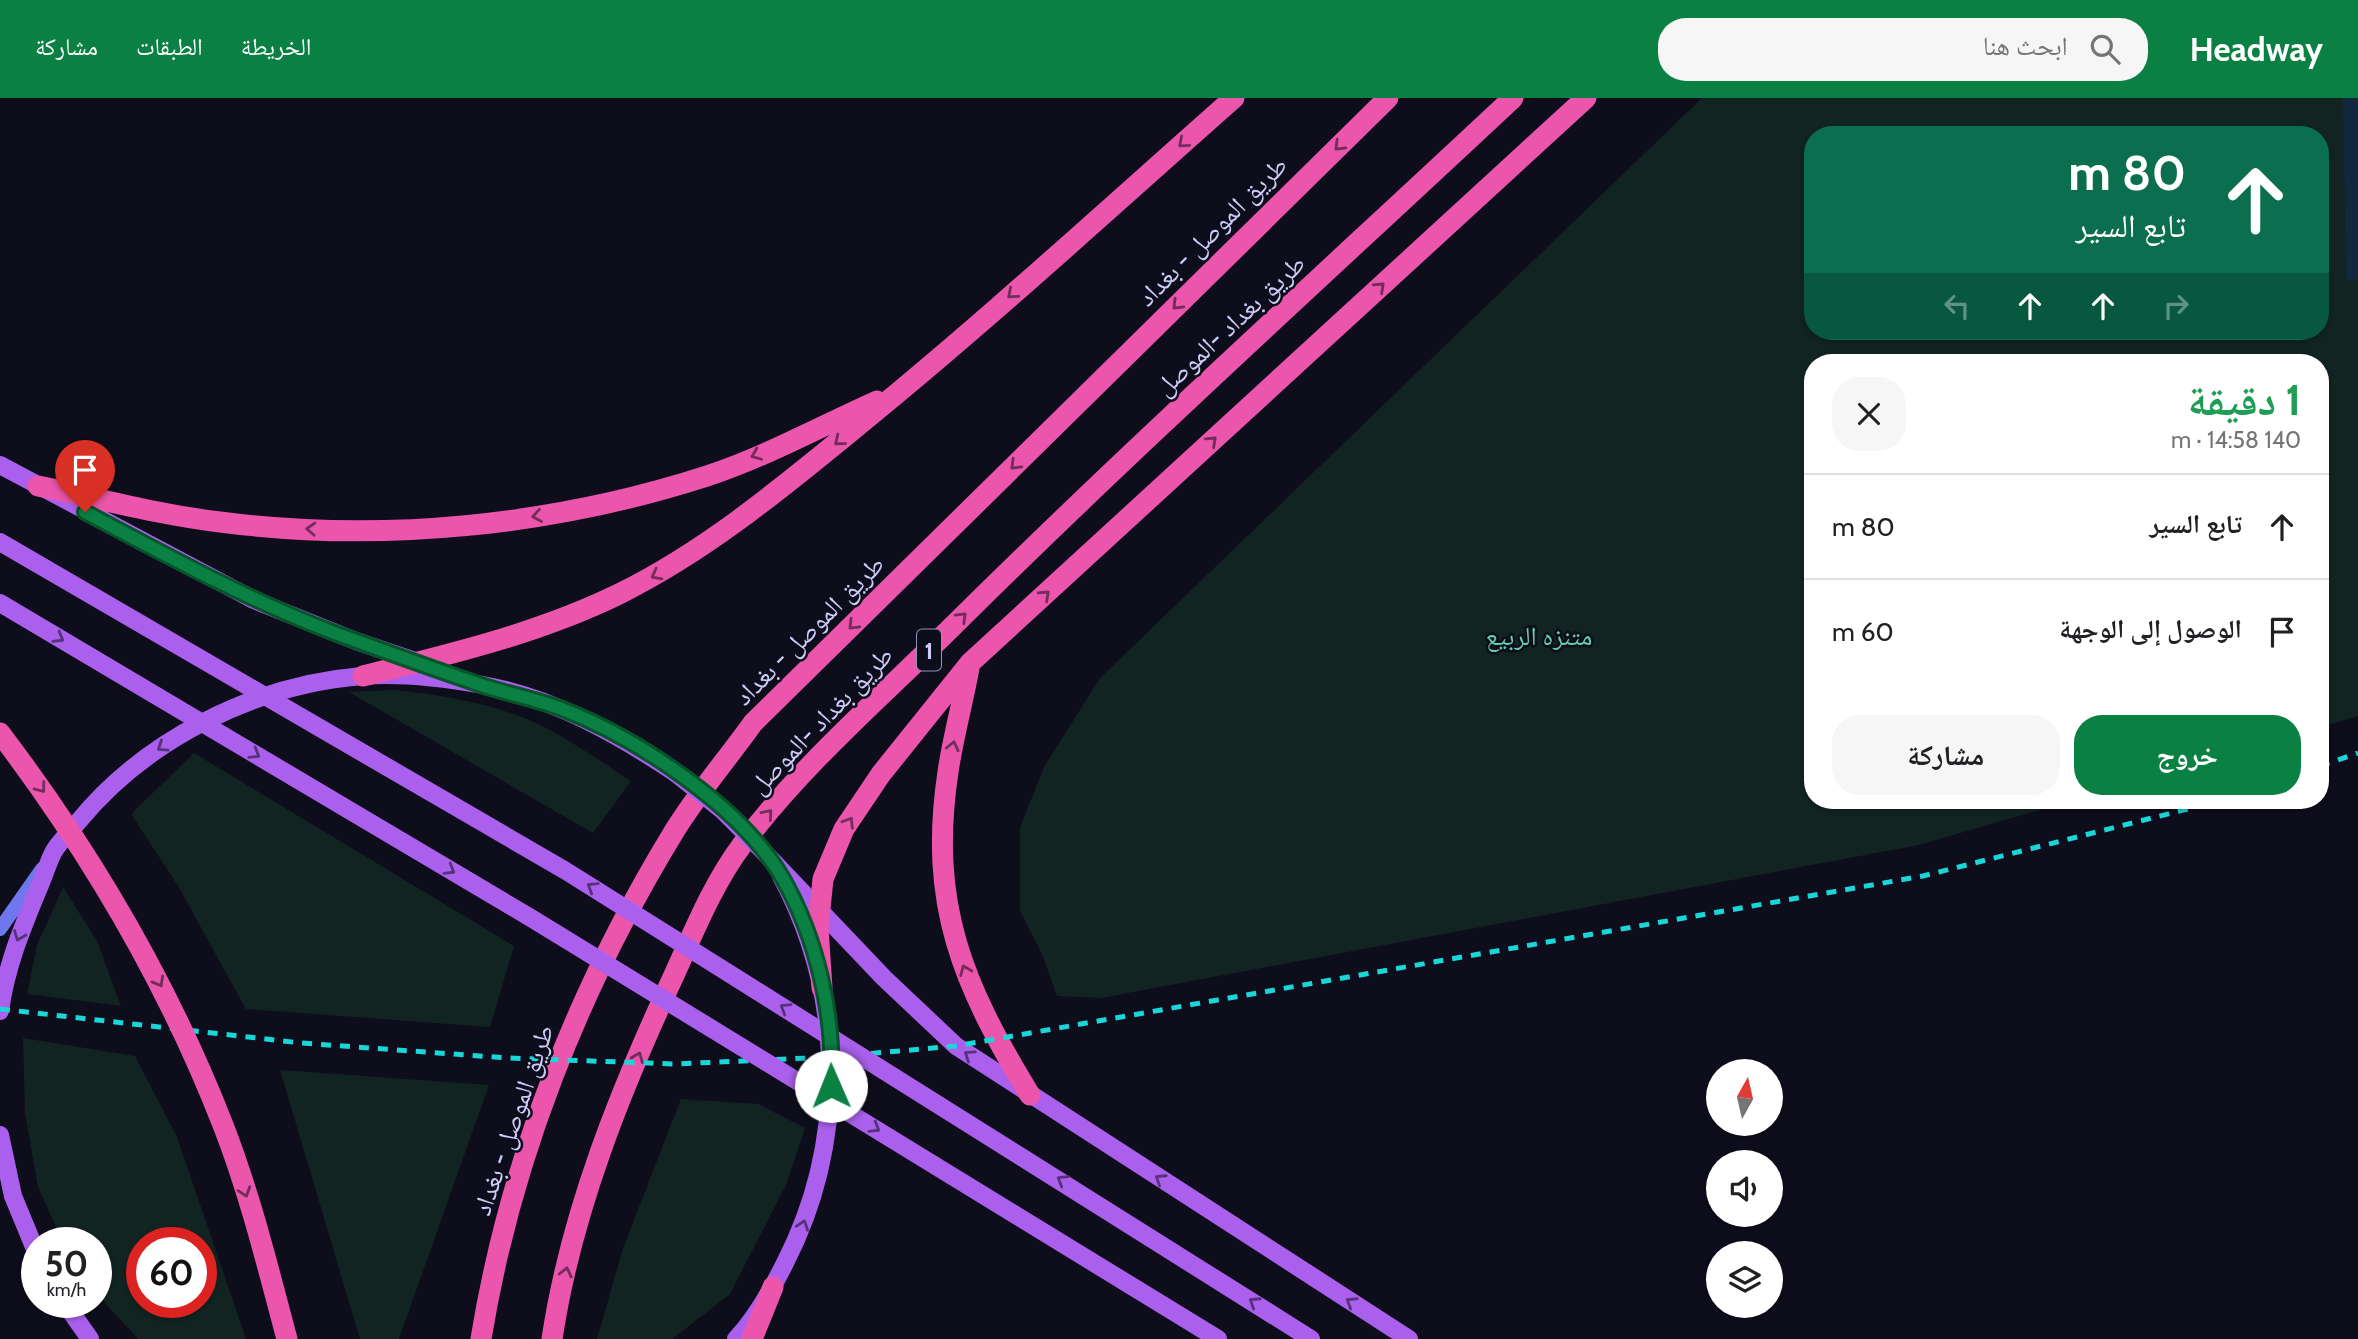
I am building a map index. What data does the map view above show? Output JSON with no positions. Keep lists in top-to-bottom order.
{
  "streets": {
    "highway": ["طريق الموصل - بغداد", "طريق بغداد -الموصل", "1"]
  },
  "parks": ["متنزه الربيع"],
  "north": "top",
  "page": {
    "header": "Headway",
    "search": "ابحث هنا",
    "nav": ["الخريطة", "الطبقات", "مشاركة"],
    "turn": ["80 m", "تابع السير"],
    "heading": ["1 دقيقة", "140 m · 14:58"],
    "list": [
      {
        "name": "تابع السير",
        "value": "80 m"
      },
      {
        "name": "الوصول إلى الوجهة",
        "value": "60 m"
      }
    ],
    "buttons": ["خروج", "مشاركة"],
    "speed": "50 km/h",
    "limit": "60"
  }
}
